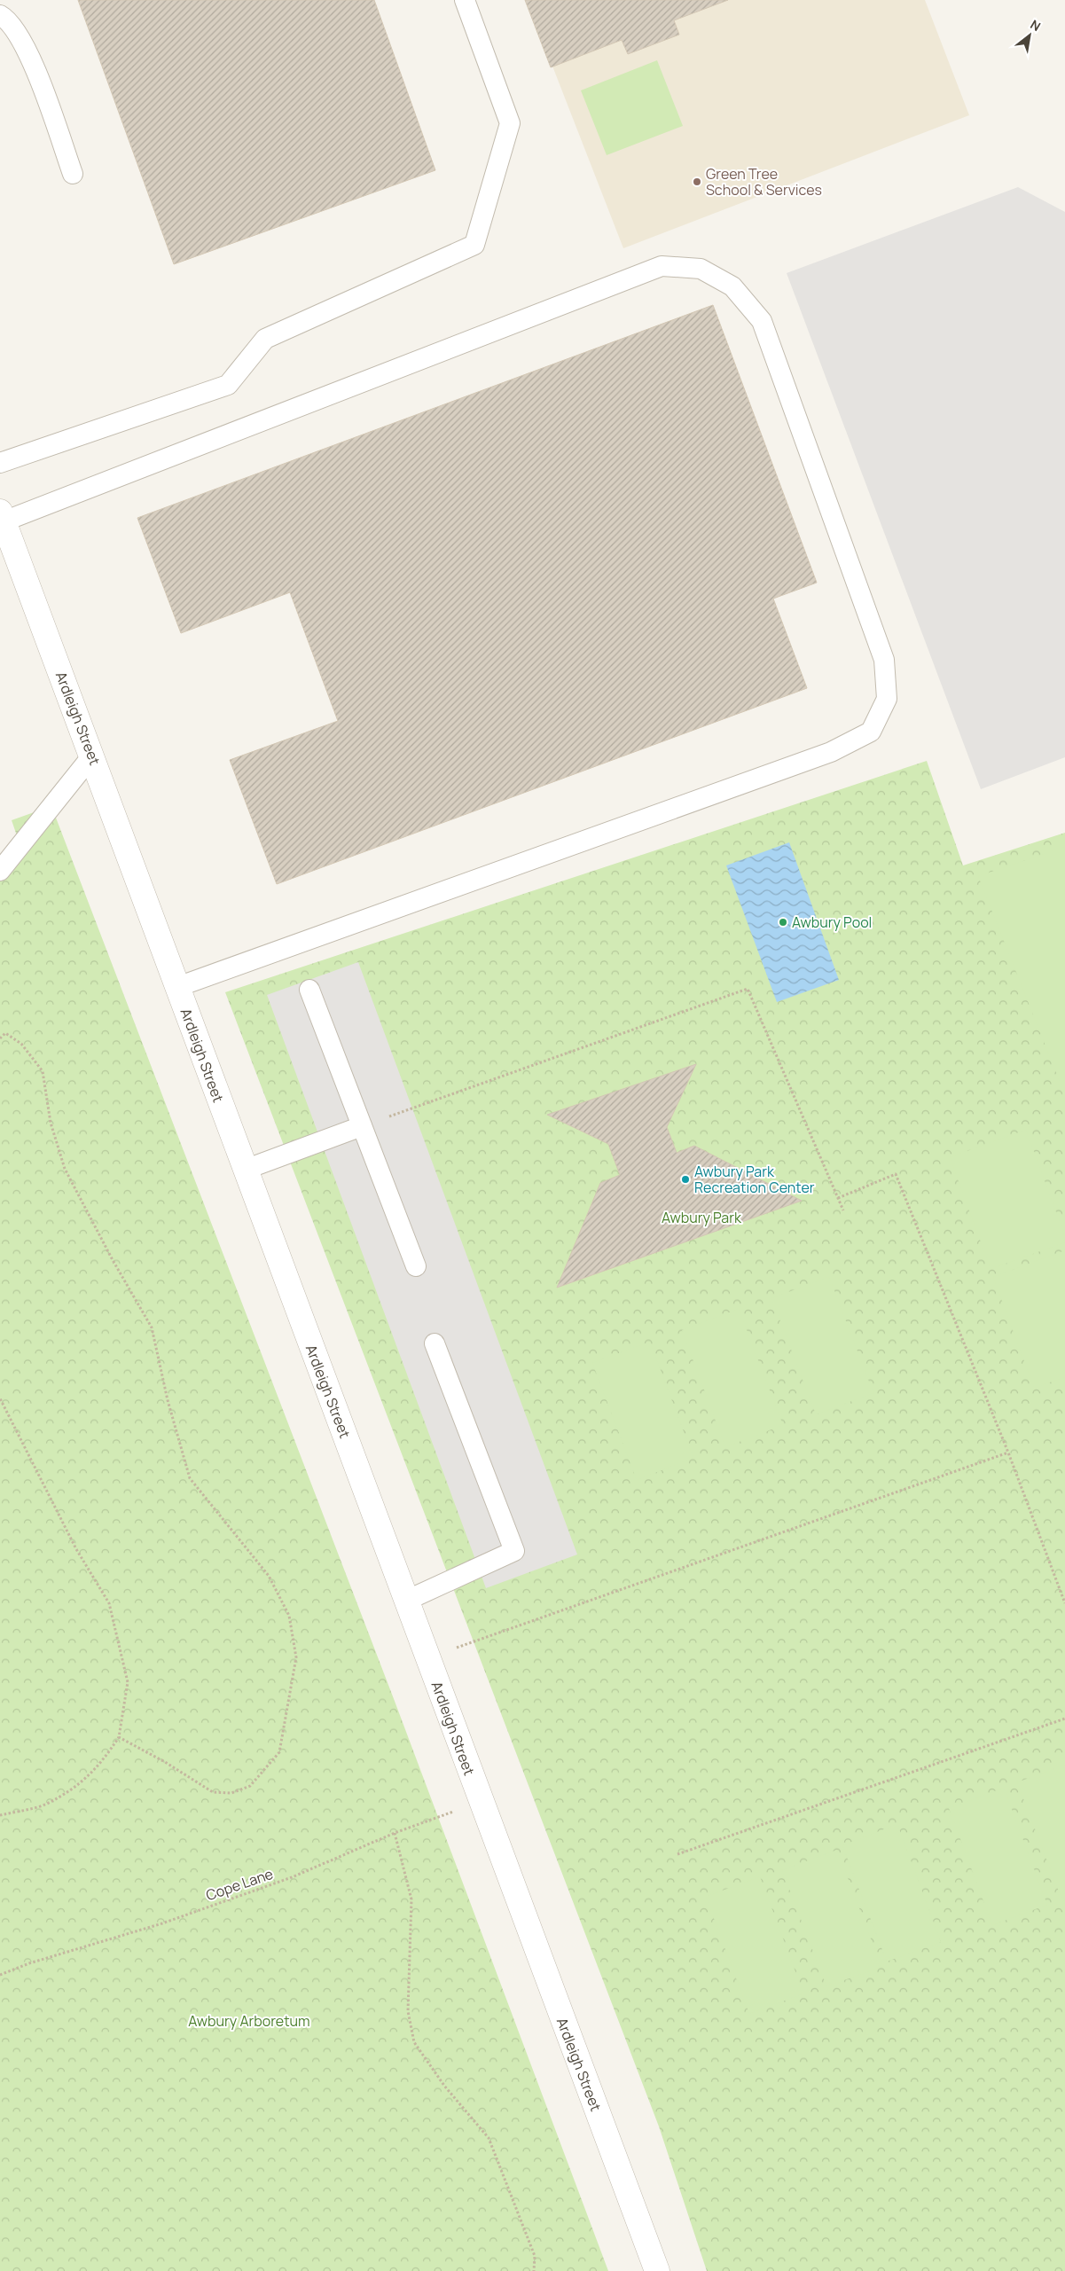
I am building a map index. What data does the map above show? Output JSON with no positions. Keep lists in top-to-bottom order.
{
  "streets": {
    "street": ["Ardleigh Street"],
    "path": ["Cope Lane"]
  },
  "crossings": [
    ["Ardleigh Street", "Cope Lane"]
  ],
  "parks": ["Awbury Park", "Awbury Arboretum"],
  "places": ["Green Tree School & Services", "Awbury Pool", "Awbury Park Recreation Center"],
  "north": "top right"
}
